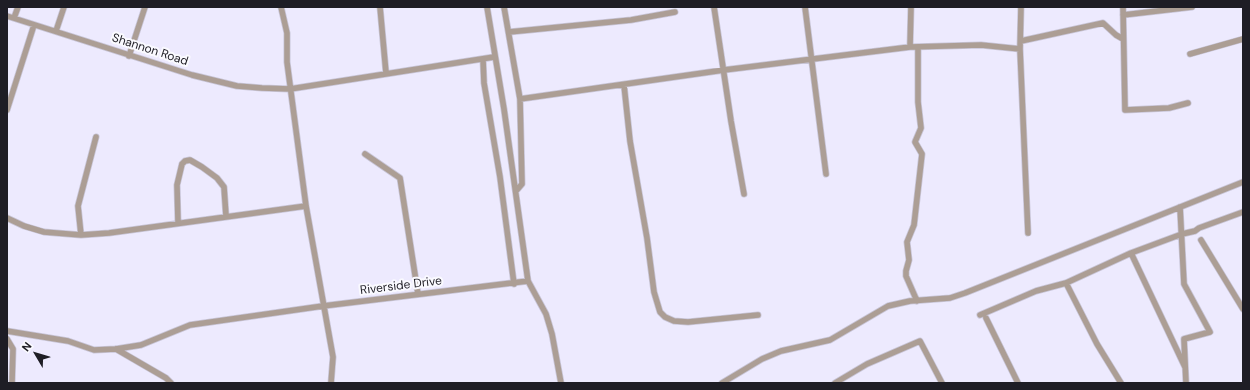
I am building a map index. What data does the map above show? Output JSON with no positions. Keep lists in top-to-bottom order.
{
  "streets": {
    "street": ["Shannon Road", "Riverside Drive"]
  },
  "north": "top left"
}
